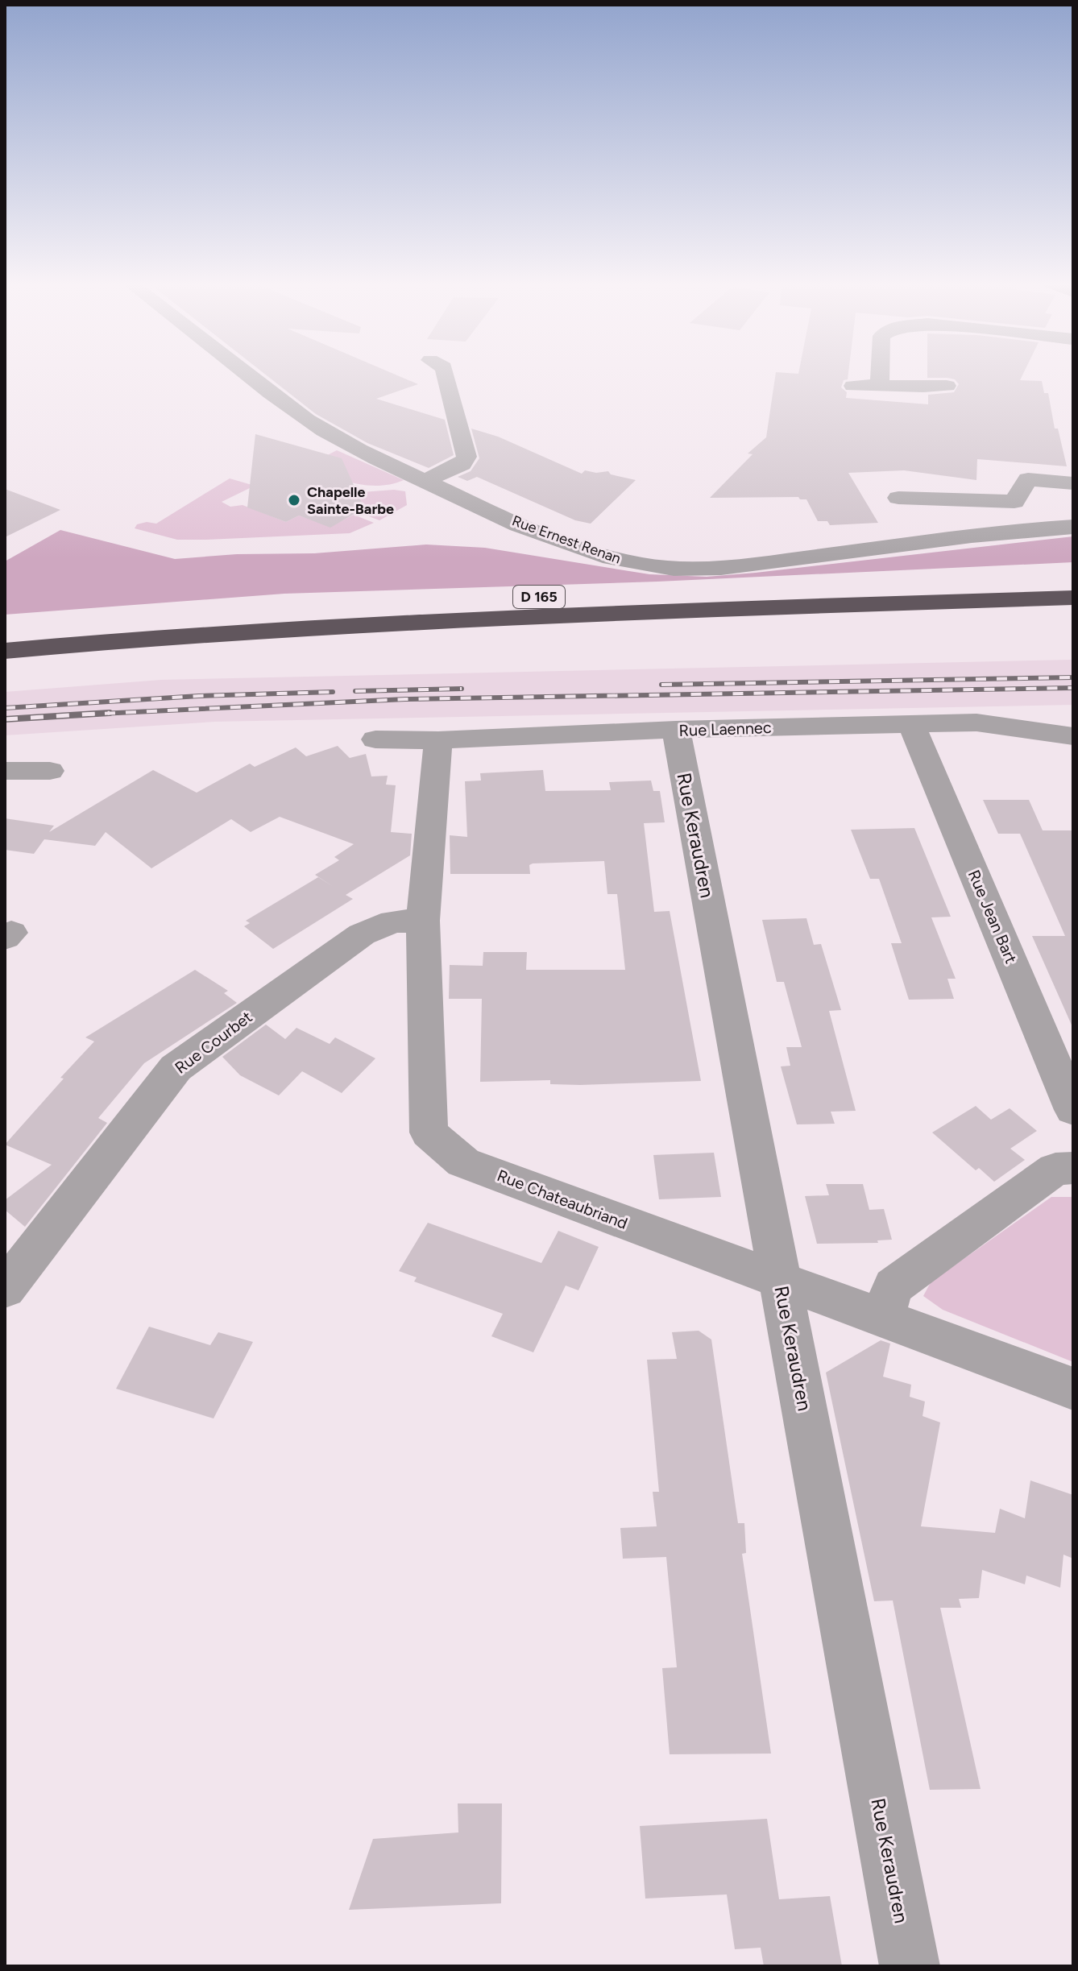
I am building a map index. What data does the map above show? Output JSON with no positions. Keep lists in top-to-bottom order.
{
  "streets": {
    "highway": ["D 165"],
    "street": [
      "Rue Ernest Renan",
      "Rue Laennec",
      "Rue Keraudren",
      "Rue Jean Bart",
      "Rue Courbet",
      "Rue Chateaubriand"
    ]
  },
  "crossings": [
    ["Rue Laennec", "Rue Keraudren"],
    ["Rue Laennec", "Rue Jean Bart"],
    ["Rue Laennec", "Rue Chateaubriand"],
    ["Rue Keraudren", "Rue Chateaubriand"],
    ["Rue Courbet", "Rue Chateaubriand"]
  ],
  "places": ["Chapelle Sainte-Barbe"]
}
